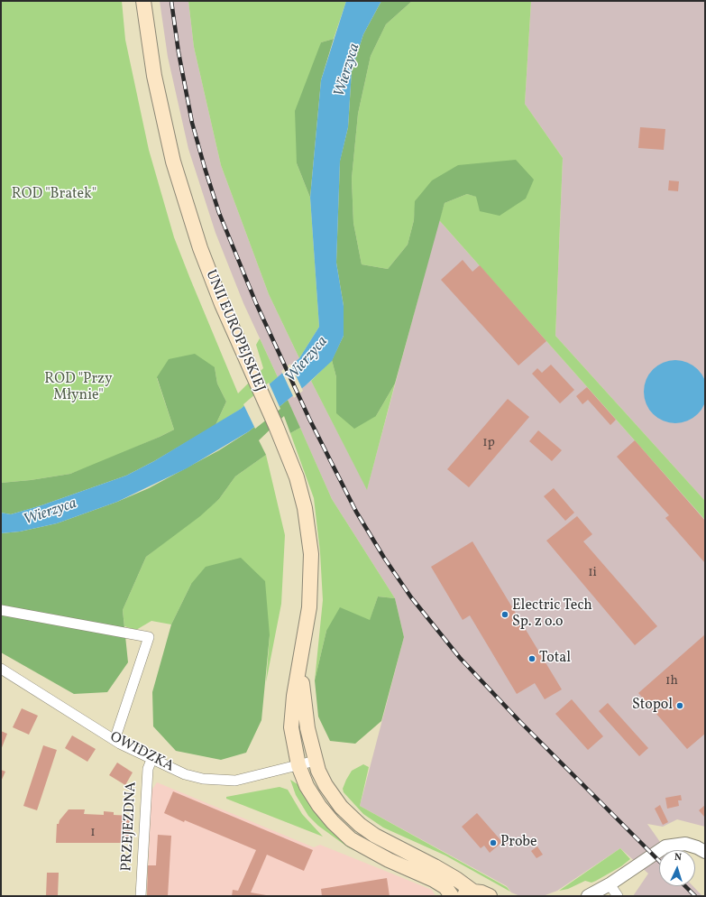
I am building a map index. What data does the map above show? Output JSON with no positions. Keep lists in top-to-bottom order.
{
  "streets": {
    "main road": ["UNII EUROPEJSKIEJ"],
    "street": ["OWIDZKA", "PRZEJEZDNA"]
  },
  "crossings": [
    ["UNII EUROPEJSKIEJ", "OWIDZKA"],
    ["OWIDZKA", "PRZEJEZDNA"]
  ],
  "water": ["Wierzyca"],
  "parks": ["ROD \"Bratek\"", "ROD \"Przy Młynie\""],
  "places": [
    "Electric Tech Sp. z o.o",
    "Total",
    "Stopol",
    "Probe"
  ],
  "house_numbers": [
    "1p",
    "1i",
    "1h",
    "1"
  ],
  "north": "top"
}
